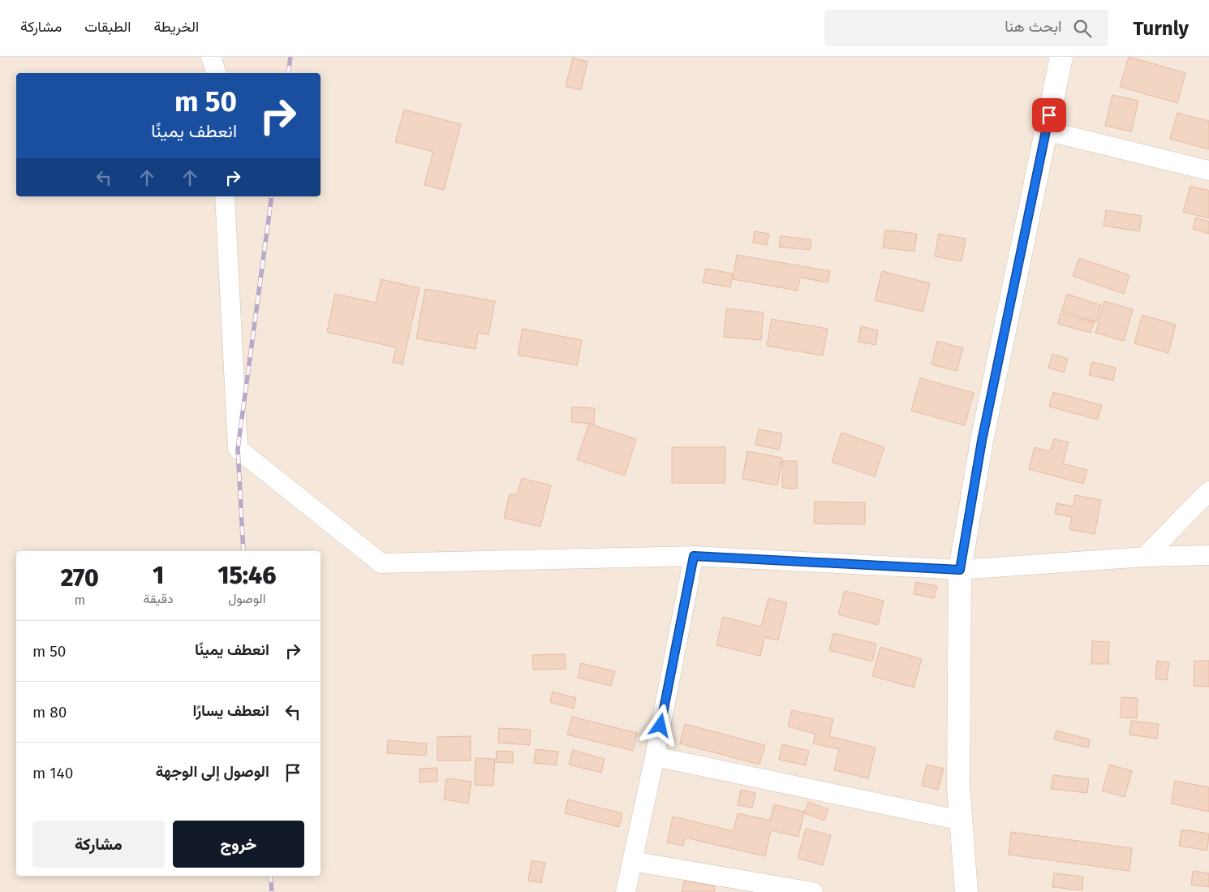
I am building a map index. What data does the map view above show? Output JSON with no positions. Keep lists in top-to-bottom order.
{
  "page": {
    "header": "Turnly",
    "search": "ابحث هنا",
    "nav": ["الخريطة", "الطبقات", "مشاركة"],
    "turn": ["50 m", "انعطف يمينًا"],
    "eta": [
      "15:46",
      "الوصول",
      "1",
      "دقيقة",
      "270",
      "m"
    ],
    "list": [
      {
        "name": "انعطف يمينًا",
        "value": "50 m"
      },
      {
        "name": "انعطف يسارًا",
        "value": "80 m"
      },
      {
        "name": "الوصول إلى الوجهة",
        "value": "140 m"
      }
    ],
    "buttons": ["خروج", "مشاركة"]
  }
}
